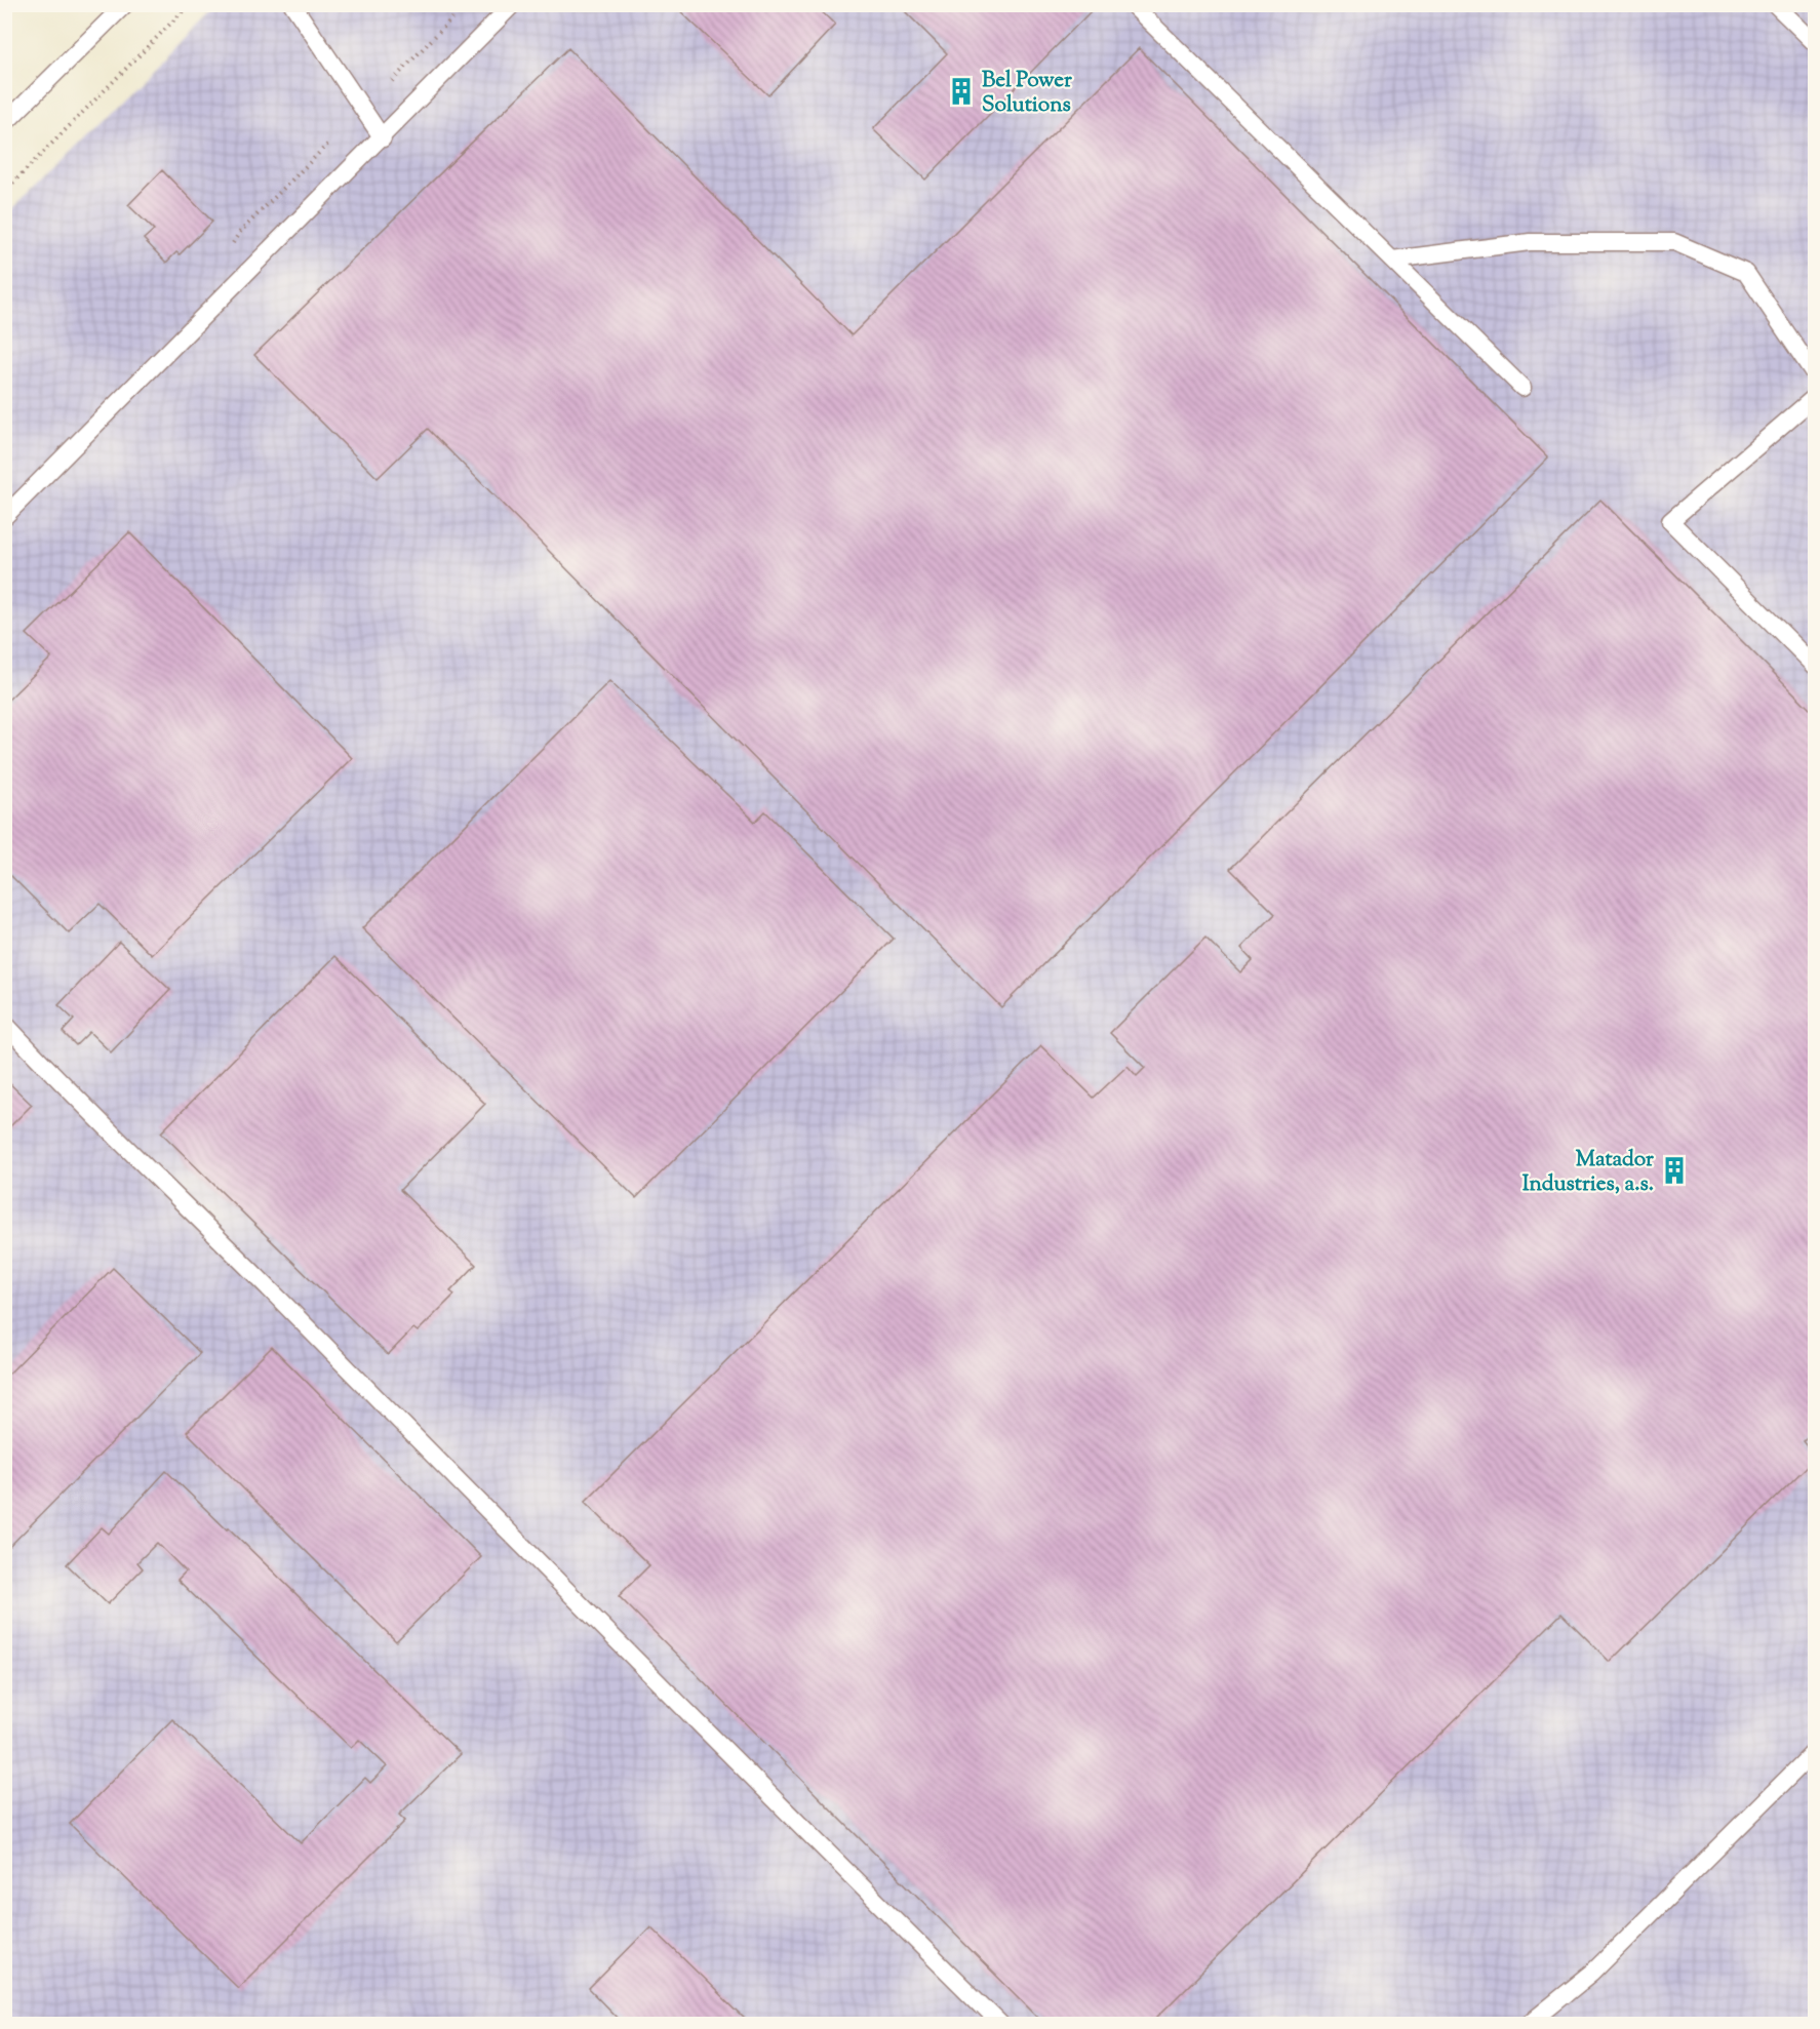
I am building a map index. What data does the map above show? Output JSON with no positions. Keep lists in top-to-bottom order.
{
  "places": {
    "building": ["Bel Power Solutions", "Matador Industries, a.s."]
  }
}
